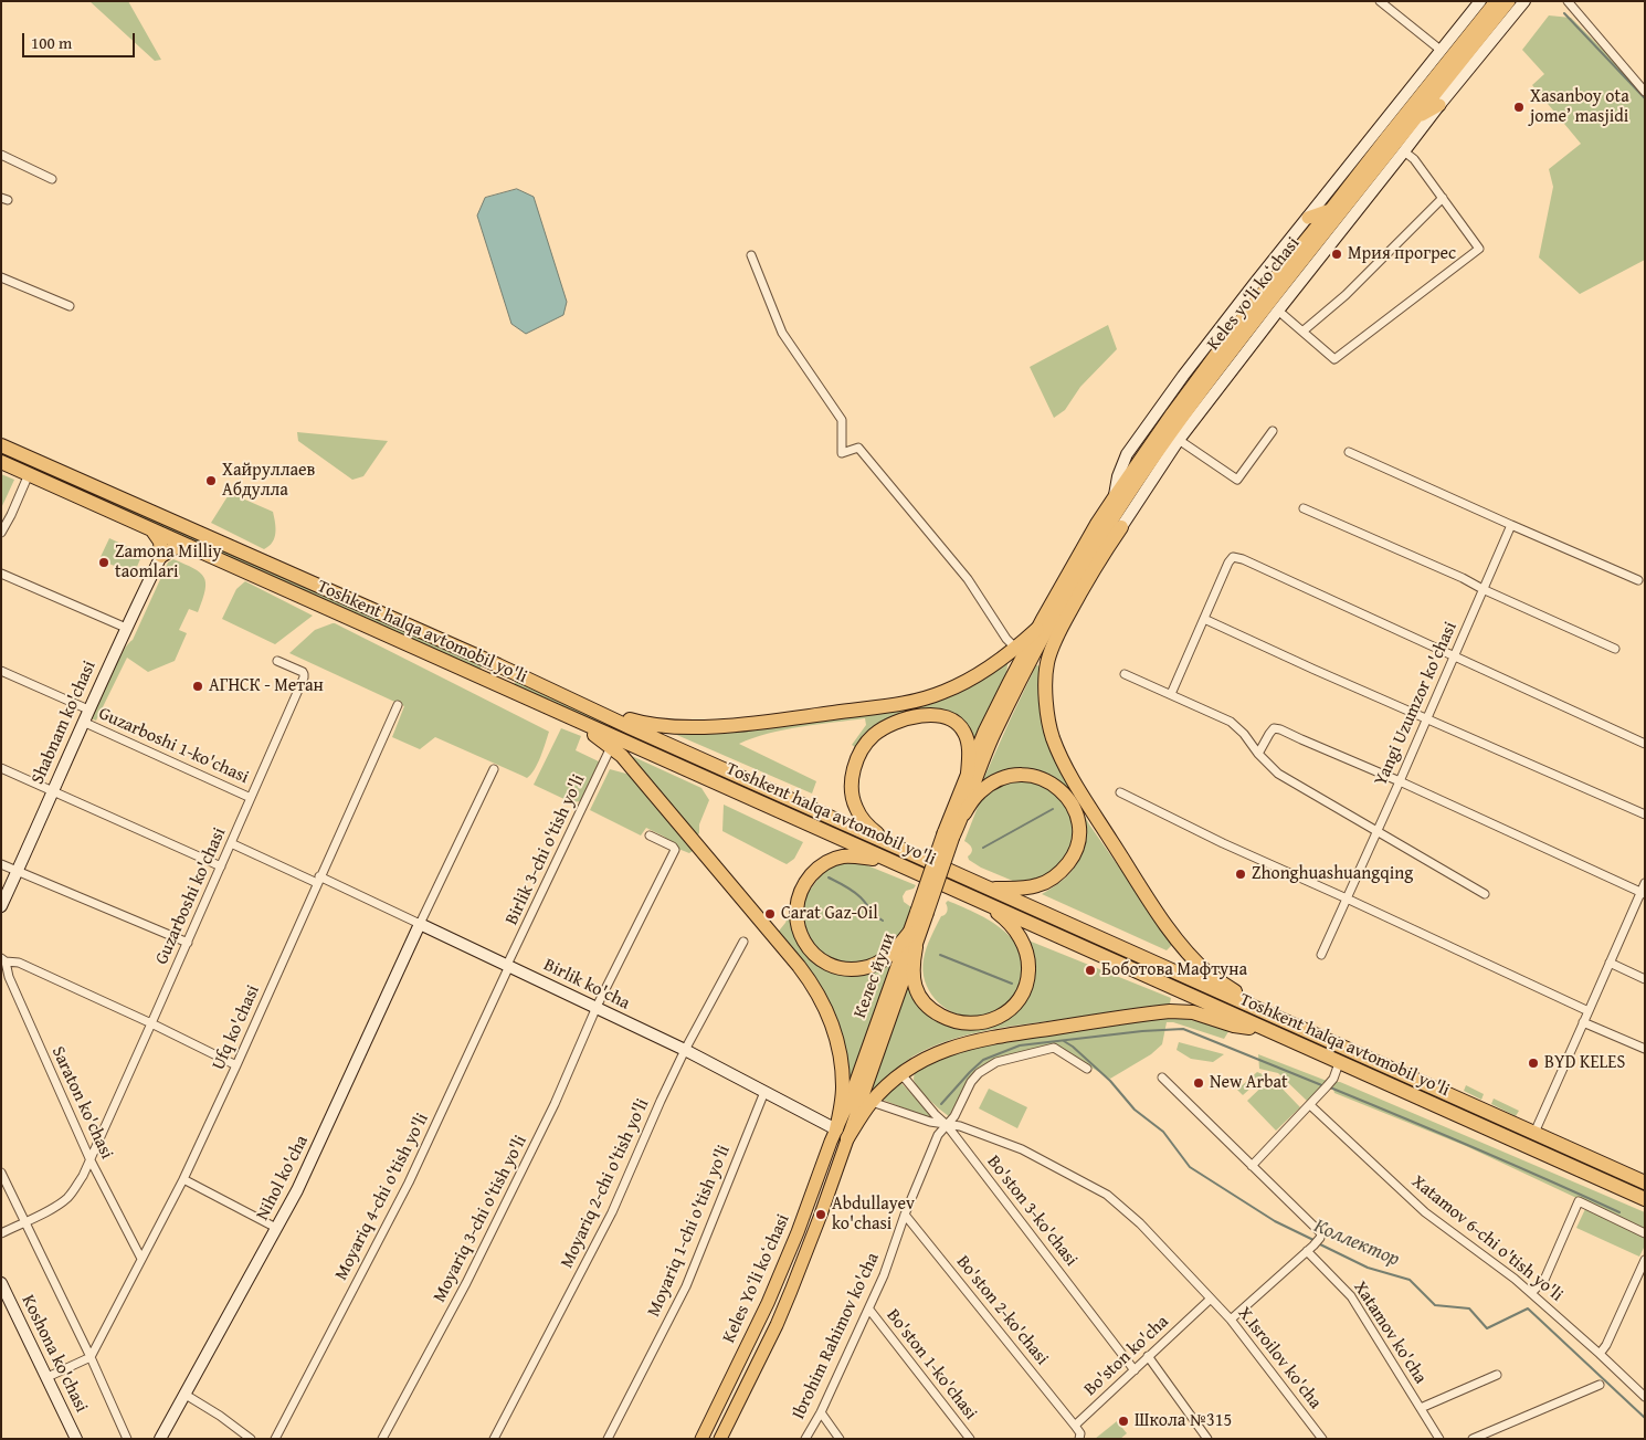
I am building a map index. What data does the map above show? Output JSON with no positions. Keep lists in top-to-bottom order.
{
  "streets": {
    "highway": ["Toshkent halqa avtomobil yo'li"],
    "main road": ["Keles yoʻli koʻchasi", "Келес йули", "Keles Yoʻli koʻchasi"],
    "street": [
      "Yangi Uzumzor ko'chasi",
      "Shabnam ko'chasi",
      "Guzarboshi 1-ko'chasi",
      "Birlik 3-chi o'tish yo'li",
      "Guzarboshi ko'chasi",
      "Birlik ko'cha",
      "Ufq ko'chasi",
      "Saraton ko'chasi",
      "Nihol ko'cha",
      "Moyariq 2-chi o'tish yo'li",
      "Moyariq 4-chi o'tish yo'li",
      "Bo'ston 3-ko'chasi",
      "Moyariq 3-chi o'tish yo'li",
      "Moyariq 1-chi o'tish yo'li",
      "Xatamov 6-chi o'tish yo'li",
      "Bo'ston 2-ko'chasi",
      "Xatamov ko'cha",
      "Ibrohim Rahimov ko'cha",
      "Koshona ko'chasi",
      "Bo'ston ko'cha",
      "X.Isroilov ko'cha",
      "Bo'ston 1-ko'chasi"
    ]
  },
  "crossings": [
    ["Shabnam ko'chasi", "Guzarboshi 1-ko'chasi"],
    ["Guzarboshi 1-ko'chasi", "Guzarboshi ko'chasi"],
    ["Birlik 3-chi o'tish yo'li", "Birlik ko'cha"],
    ["Birlik 3-chi o'tish yo'li", "Moyariq 4-chi o'tish yo'li"],
    ["Guzarboshi ko'chasi", "Birlik ko'cha"],
    ["Guzarboshi ko'chasi", "Saraton ko'chasi"],
    ["Келес йули", "Birlik ko'cha"],
    ["Келес йули", "Keles Yoʻli koʻchasi"],
    ["Birlik ko'cha", "Ufq ko'chasi"],
    ["Birlik ko'cha", "Nihol ko'cha"],
    ["Birlik ko'cha", "Moyariq 2-chi o'tish yo'li"],
    ["Birlik ko'cha", "Moyariq 4-chi o'tish yo'li"],
    ["Birlik ko'cha", "Moyariq 3-chi o'tish yo'li"],
    ["Birlik ko'cha", "Moyariq 1-chi o'tish yo'li"],
    ["Birlik ko'cha", "Keles Yoʻli koʻchasi"],
    ["Ufq ko'chasi", "Saraton ko'chasi"],
    ["Bo'ston 3-ko'chasi", "Ibrohim Rahimov ko'cha"],
    ["Bo'ston 3-ko'chasi", "Bo'ston ko'cha"],
    ["Bo'ston 3-ko'chasi", "X.Isroilov ko'cha"],
    ["Bo'ston 2-ko'chasi", "Ibrohim Rahimov ko'cha"],
    ["Bo'ston 2-ko'chasi", "Bo'ston ko'cha"],
    ["Ibrohim Rahimov ko'cha", "X.Isroilov ko'cha"],
    ["Ibrohim Rahimov ko'cha", "Bo'ston 1-ko'chasi"],
    ["Bo'ston ko'cha", "X.Isroilov ko'cha"]
  ],
  "water": ["Коллектор"],
  "places": [
    "Xasanboy ota jome’ masjidi",
    "Мрия прогрес",
    "Хайруллаев Абдулла",
    "Zamona Milliy taomlari",
    "АГНСК - Метан",
    "Zhonghuashuangqing",
    "Carat Gaz-Oil",
    "Боботова Мафтуна",
    "BYD KELES",
    "New Arbat",
    "Abdullayev ko'chasi",
    "Школа №315"
  ],
  "scale_bar": "100 m"
}
